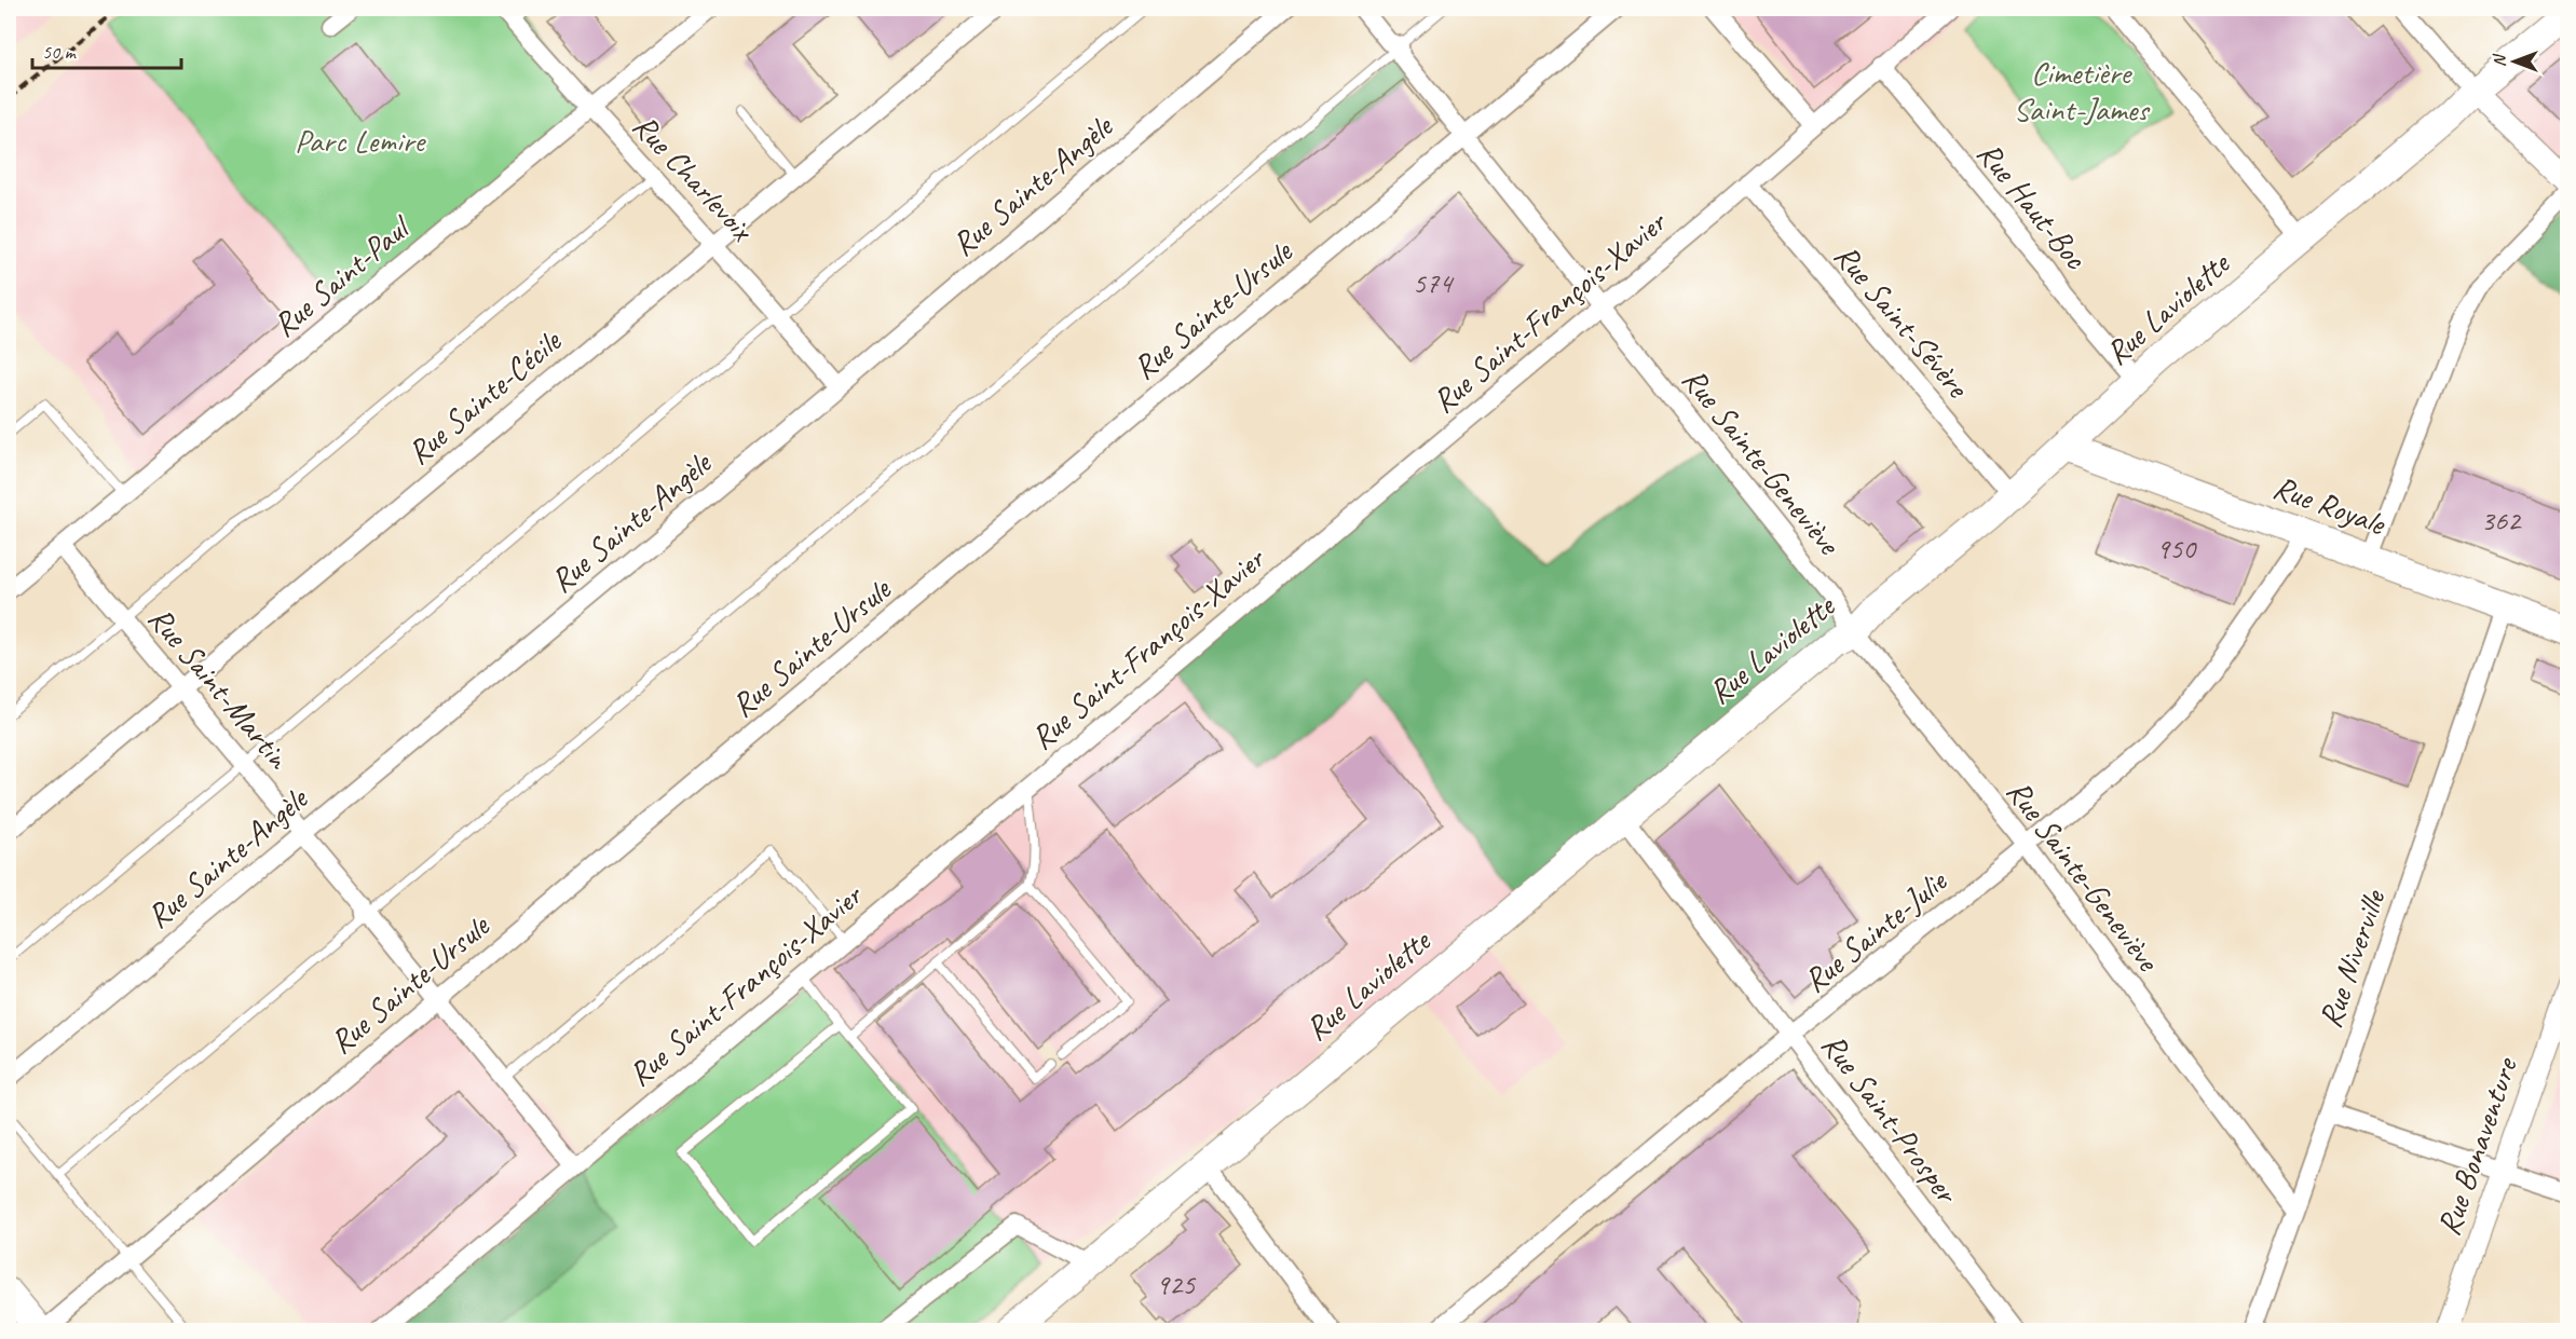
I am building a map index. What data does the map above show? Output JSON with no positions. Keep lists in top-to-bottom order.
{
  "streets": {
    "main road": ["Rue Laviolette", "Rue Royale"],
    "street": [
      "Rue Charlevoix",
      "Rue Sainte-Angèle",
      "Rue Haut-Boc",
      "Rue Saint-Paul",
      "Rue Sainte-Ursule",
      "Rue Saint-François-Xavier",
      "Rue Saint-Sévère",
      "Rue Sainte-Cécile",
      "Rue Sainte-Geneviève",
      "Rue Saint-Martin",
      "Rue Sainte-Julie",
      "Rue Niverville",
      "Rue Saint-Prosper",
      "Rue Bonaventure"
    ]
  },
  "crossings": [
    ["Rue Charlevoix", "Rue Sainte-Angèle"],
    ["Rue Charlevoix", "Rue Saint-Paul"],
    ["Rue Charlevoix", "Rue Sainte-Cécile"],
    ["Rue Sainte-Angèle", "Rue Saint-Martin"],
    ["Rue Haut-Boc", "Rue Laviolette"],
    ["Rue Haut-Boc", "Rue Saint-François-Xavier"],
    ["Rue Saint-Paul", "Rue Saint-Martin"],
    ["Rue Laviolette", "Rue Saint-Sévère"],
    ["Rue Laviolette", "Rue Sainte-Geneviève"],
    ["Rue Laviolette", "Rue Royale"],
    ["Rue Laviolette", "Rue Saint-Prosper"],
    ["Rue Sainte-Ursule", "Rue Sainte-Geneviève"],
    ["Rue Sainte-Ursule", "Rue Saint-Martin"],
    ["Rue Saint-François-Xavier", "Rue Saint-Sévère"],
    ["Rue Saint-François-Xavier", "Rue Sainte-Geneviève"],
    ["Rue Saint-François-Xavier", "Rue Saint-Martin"],
    ["Rue Sainte-Cécile", "Rue Saint-Martin"],
    ["Rue Sainte-Geneviève", "Rue Sainte-Julie"],
    ["Rue Sainte-Geneviève", "Rue Niverville"],
    ["Rue Royale", "Rue Sainte-Julie"],
    ["Rue Royale", "Rue Niverville"],
    ["Rue Sainte-Julie", "Rue Saint-Prosper"]
  ],
  "parks": ["Cimetière Saint-James", "Parc Lemire"],
  "house_numbers": [
    "574",
    "362",
    "950",
    "925"
  ],
  "scale_bar": "50 m",
  "north": "left"
}
